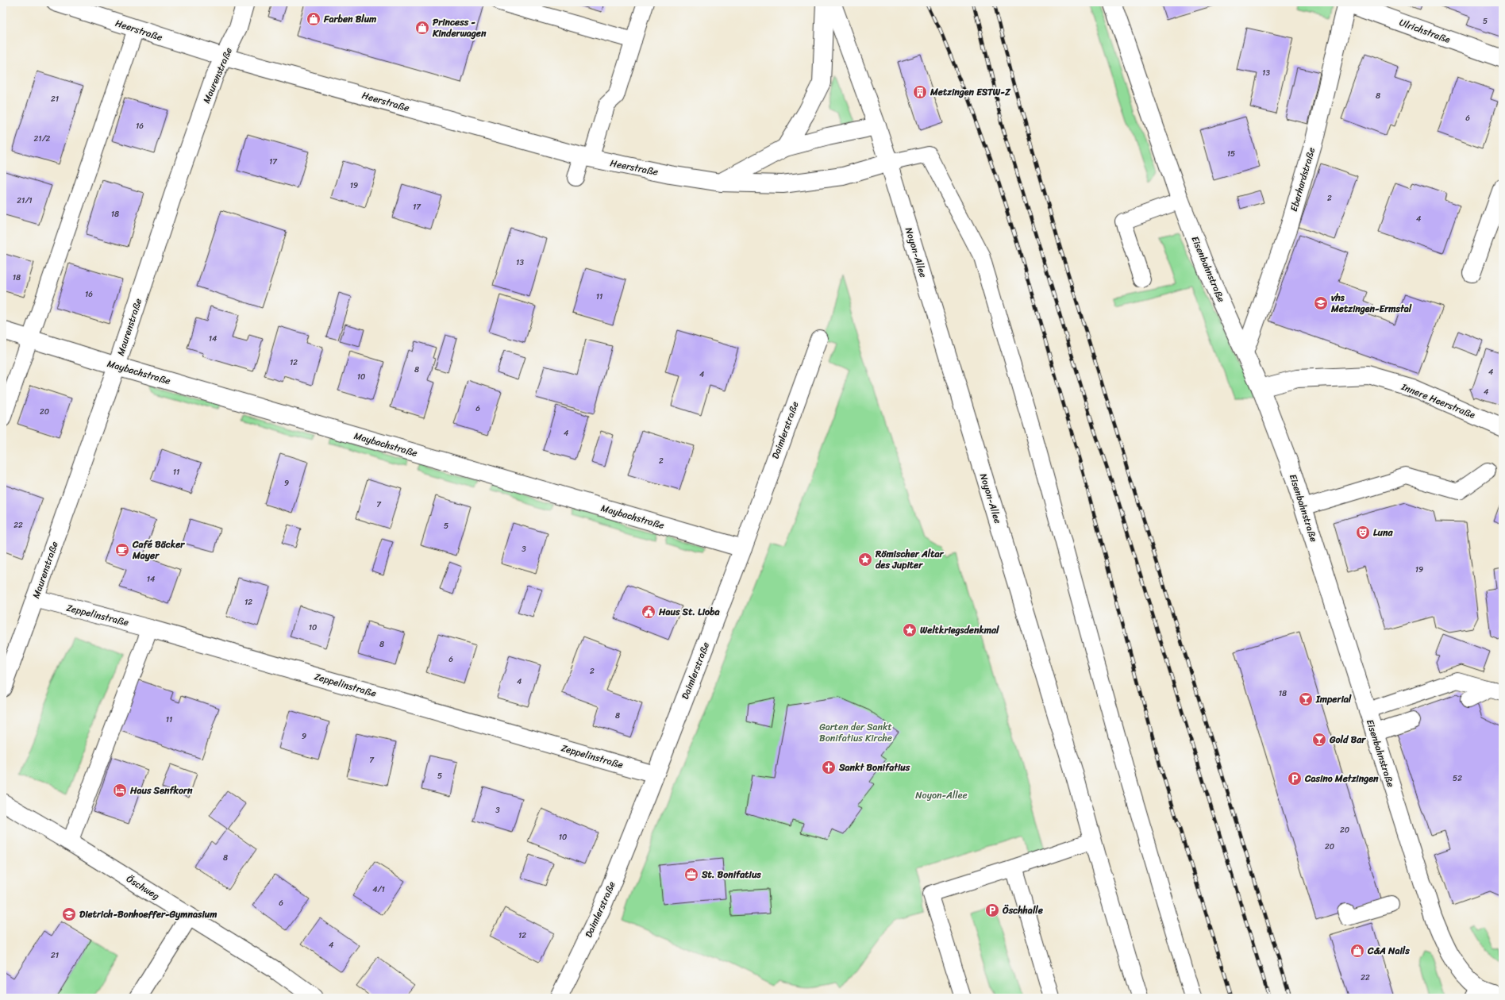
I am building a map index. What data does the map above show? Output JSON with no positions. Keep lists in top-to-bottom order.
{
  "streets": {
    "street": [
      "Heerstraße",
      "Ulrichstraße",
      "Maurenstraße",
      "Eberhardstraße",
      "Noyon-Allee",
      "Eisenbahnstraße",
      "Maybachstraße",
      "Innere Heerstraße",
      "Daimlerstraße",
      "Zeppelinstraße",
      "Öschweg"
    ]
  },
  "crossings": [
    ["Heerstraße", "Maurenstraße"],
    ["Heerstraße", "Noyon-Allee"],
    ["Ulrichstraße", "Eberhardstraße"],
    ["Maurenstraße", "Maybachstraße"],
    ["Maurenstraße", "Zeppelinstraße"],
    ["Eberhardstraße", "Eisenbahnstraße"],
    ["Eisenbahnstraße", "Innere Heerstraße"],
    ["Maybachstraße", "Daimlerstraße"],
    ["Daimlerstraße", "Zeppelinstraße"]
  ],
  "parks": ["Garten der Sankt Bonifatius Kirche", "Noyon-Allee"],
  "places": {
    "shop": ["Farben Blum", "Princess - Kinderwagen", "C&A Nails"],
    "building": ["Metzingen ESTW-Z"],
    "school or university": ["vhs Metzingen-Ermstal", "Dietrich-Bonhoeffer-Gymnasium"],
    "theatre": ["Luna"],
    "cafe": ["Café Bäcker Mayer"],
    "place": ["Römischer Altar des Jupiter", "Weltkriegsdenkmal"],
    "public building": ["Haus St. Lioba"],
    "bar": ["Imperial", "Gold Bar"],
    "church": ["Sankt Bonifatius"],
    "parking": ["Casino Metzingen", "Öschhalle"],
    "hotel": ["Haus Senfkorn"],
    "office": ["St. Bonifatius"]
  },
  "house_numbers": [
    "5",
    "13",
    "8",
    "21",
    "6",
    "16",
    "21/2",
    "15",
    "17",
    "19",
    "2",
    "21/1",
    "17",
    "18",
    "4",
    "13",
    "18",
    "16",
    "11",
    "14",
    "12",
    "8",
    "4",
    "4",
    "10",
    "4",
    "6",
    "20",
    "4",
    "2",
    "11",
    "9",
    "7",
    "22",
    "5",
    "3",
    "19",
    "14",
    "12",
    "10",
    "8",
    "6",
    "2",
    "4",
    "18",
    "8",
    "11",
    "9",
    "7",
    "5",
    "52",
    "3",
    "20",
    "10",
    "20",
    "8",
    "4/1",
    "6",
    "12",
    "4",
    "21",
    "22"
  ]
}
